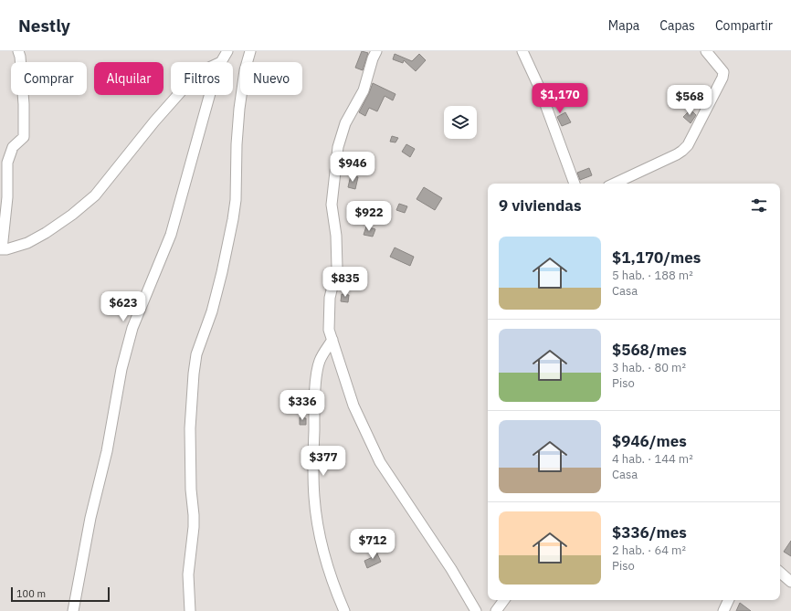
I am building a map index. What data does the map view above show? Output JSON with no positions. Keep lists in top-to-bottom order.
{
  "scale_bar": "100 m",
  "page": {
    "header": "Nestly",
    "nav": ["Mapa", "Capas", "Compartir"],
    "chip": [
      "Comprar",
      "Alquilar",
      "Filtros",
      "Nuevo"
    ],
    "price": [
      "$1,170",
      "$568",
      "$946",
      "$922",
      "$835",
      "$623",
      "$336",
      "$377",
      "$712"
    ],
    "heading": "9 viviendas",
    "list": [
      {
        "name": "$1,170/mes",
        "note": "5 hab. · 188 m² · Casa"
      },
      {
        "name": "$568/mes",
        "note": "3 hab. · 80 m² · Piso"
      },
      {
        "name": "$946/mes",
        "note": "4 hab. · 144 m² · Casa"
      },
      {
        "name": "$336/mes",
        "note": "2 hab. · 64 m² · Piso"
      }
    ],
    "scale": "100 m"
  }
}
